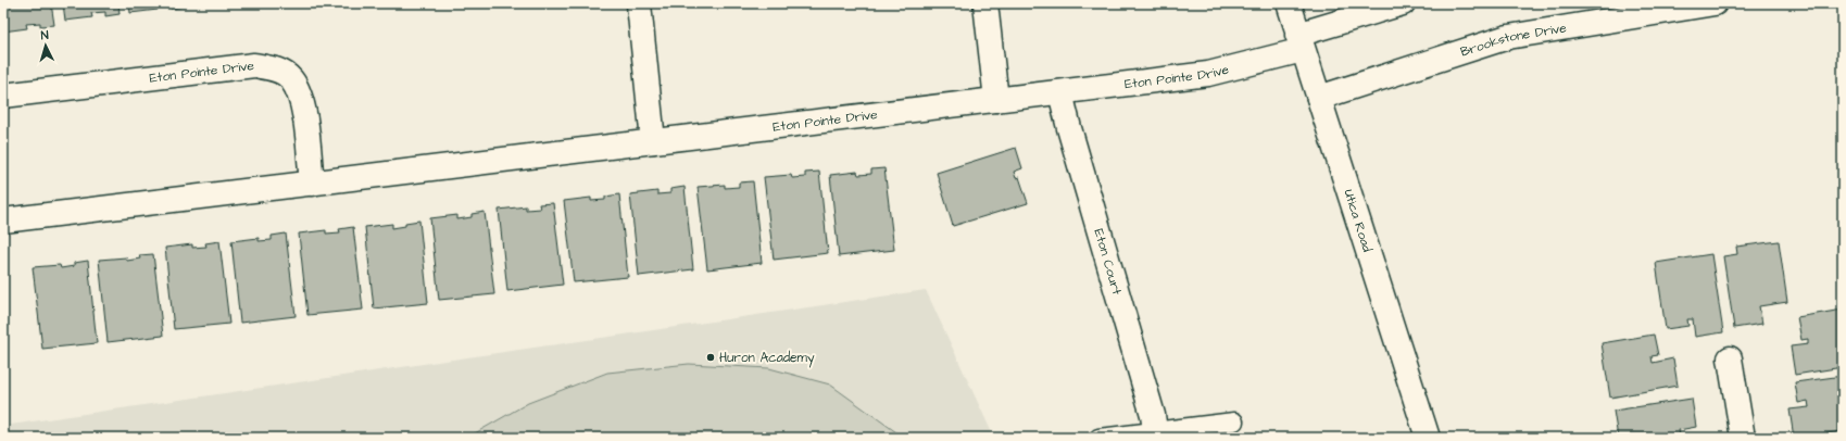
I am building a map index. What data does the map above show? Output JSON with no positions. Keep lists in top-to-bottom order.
{
  "streets": {
    "street": [
      "Brookstone Drive",
      "Eton Pointe Drive",
      "Utica Road",
      "Eton Court"
    ]
  },
  "crossings": [
    ["Brookstone Drive", "Utica Road"],
    ["Eton Pointe Drive", "Utica Road"],
    ["Eton Pointe Drive", "Eton Court"]
  ],
  "places": ["Huron Academy"],
  "north": "top"
}
